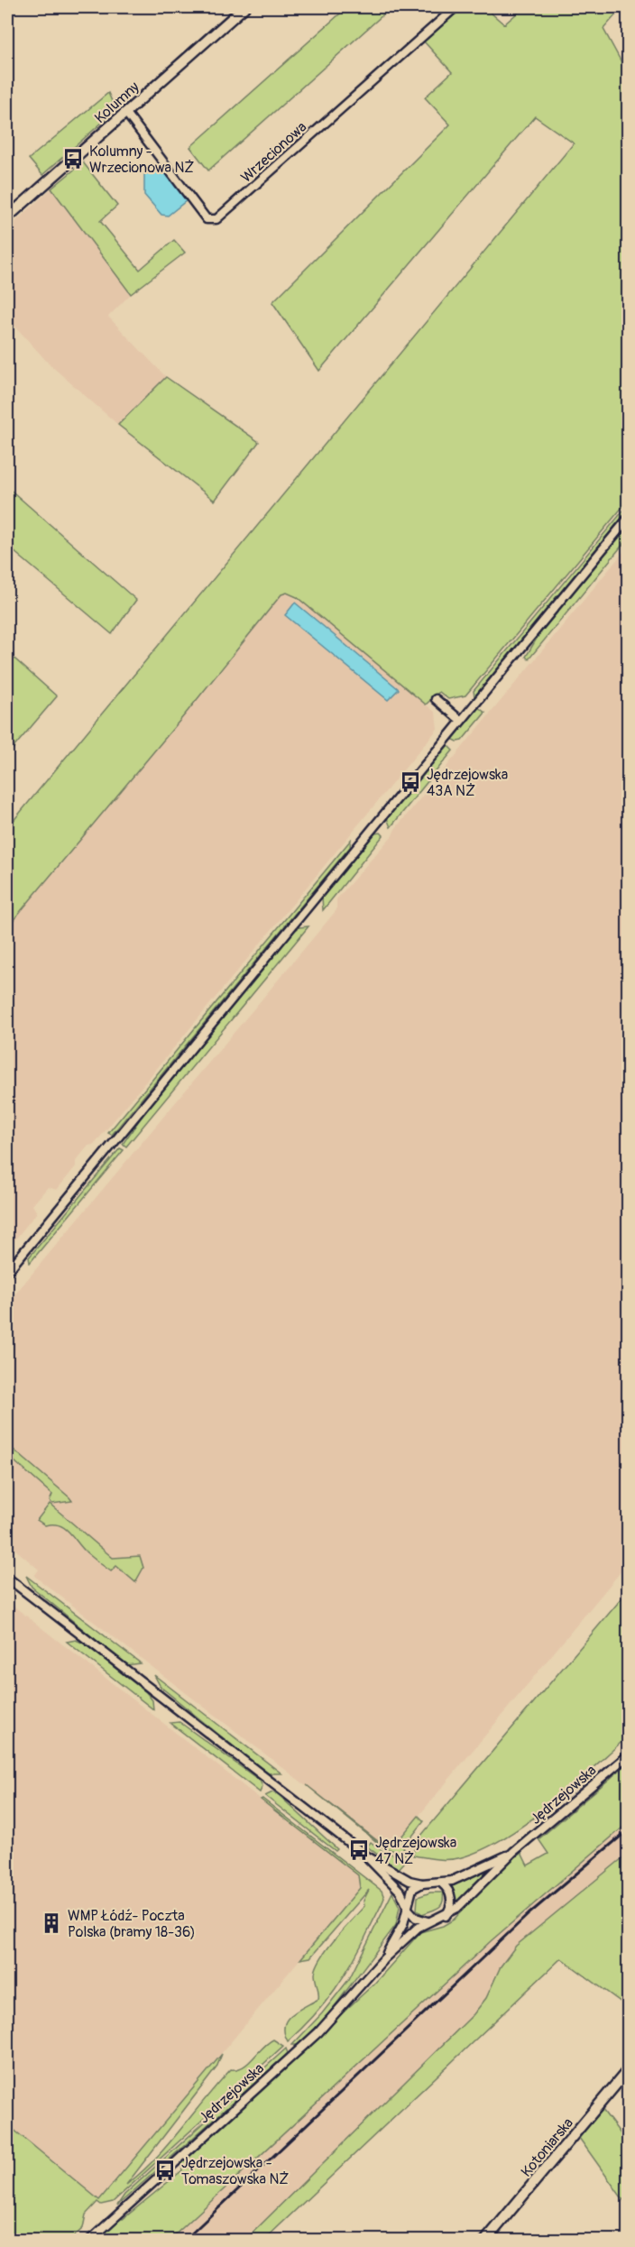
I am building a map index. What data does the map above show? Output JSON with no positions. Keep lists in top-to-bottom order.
{
  "streets": {
    "street": [
      "Kolumny",
      "Wrzecionowa",
      "Jędrzejowska",
      "Kotoniarska"
    ]
  },
  "crossings": [
    ["Kolumny", "Wrzecionowa"]
  ],
  "places": {
    "bus stop": [
      "Kolumny - Wrzecionowa NŻ",
      "Jędrzejowska 43A NŻ",
      "Jędrzejowska 47 NŻ",
      "Jędrzejowska - Tomaszowska NŻ"
    ],
    "building": ["WMP Łódź- Poczta Polska (bramy 18-36)"]
  }
}
